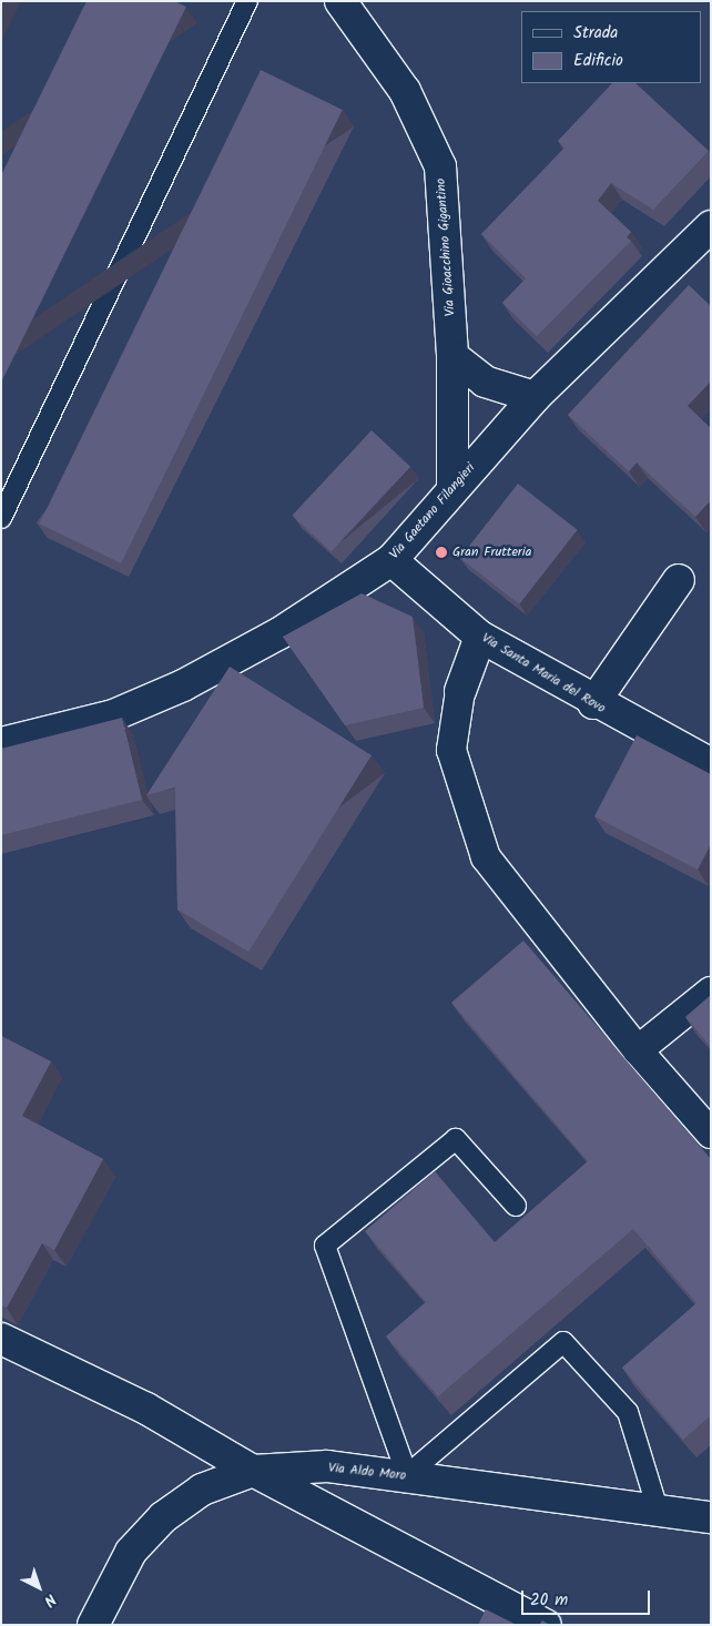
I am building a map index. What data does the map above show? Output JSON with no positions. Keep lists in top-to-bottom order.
{
  "streets": {
    "street": [
      "Via Gioacchino Gigantino",
      "Via Gaetano Filangieri",
      "Via Santa Maria del Rovo",
      "Via Aldo Moro"
    ]
  },
  "crossings": [
    ["Via Gioacchino Gigantino", "Via Gaetano Filangieri"],
    ["Via Gaetano Filangieri", "Via Santa Maria del Rovo"]
  ],
  "places": ["Gran Frutteria"],
  "legend": ["Strada", "Edificio"],
  "scale_bar": "20 m",
  "north": "bottom right"
}
